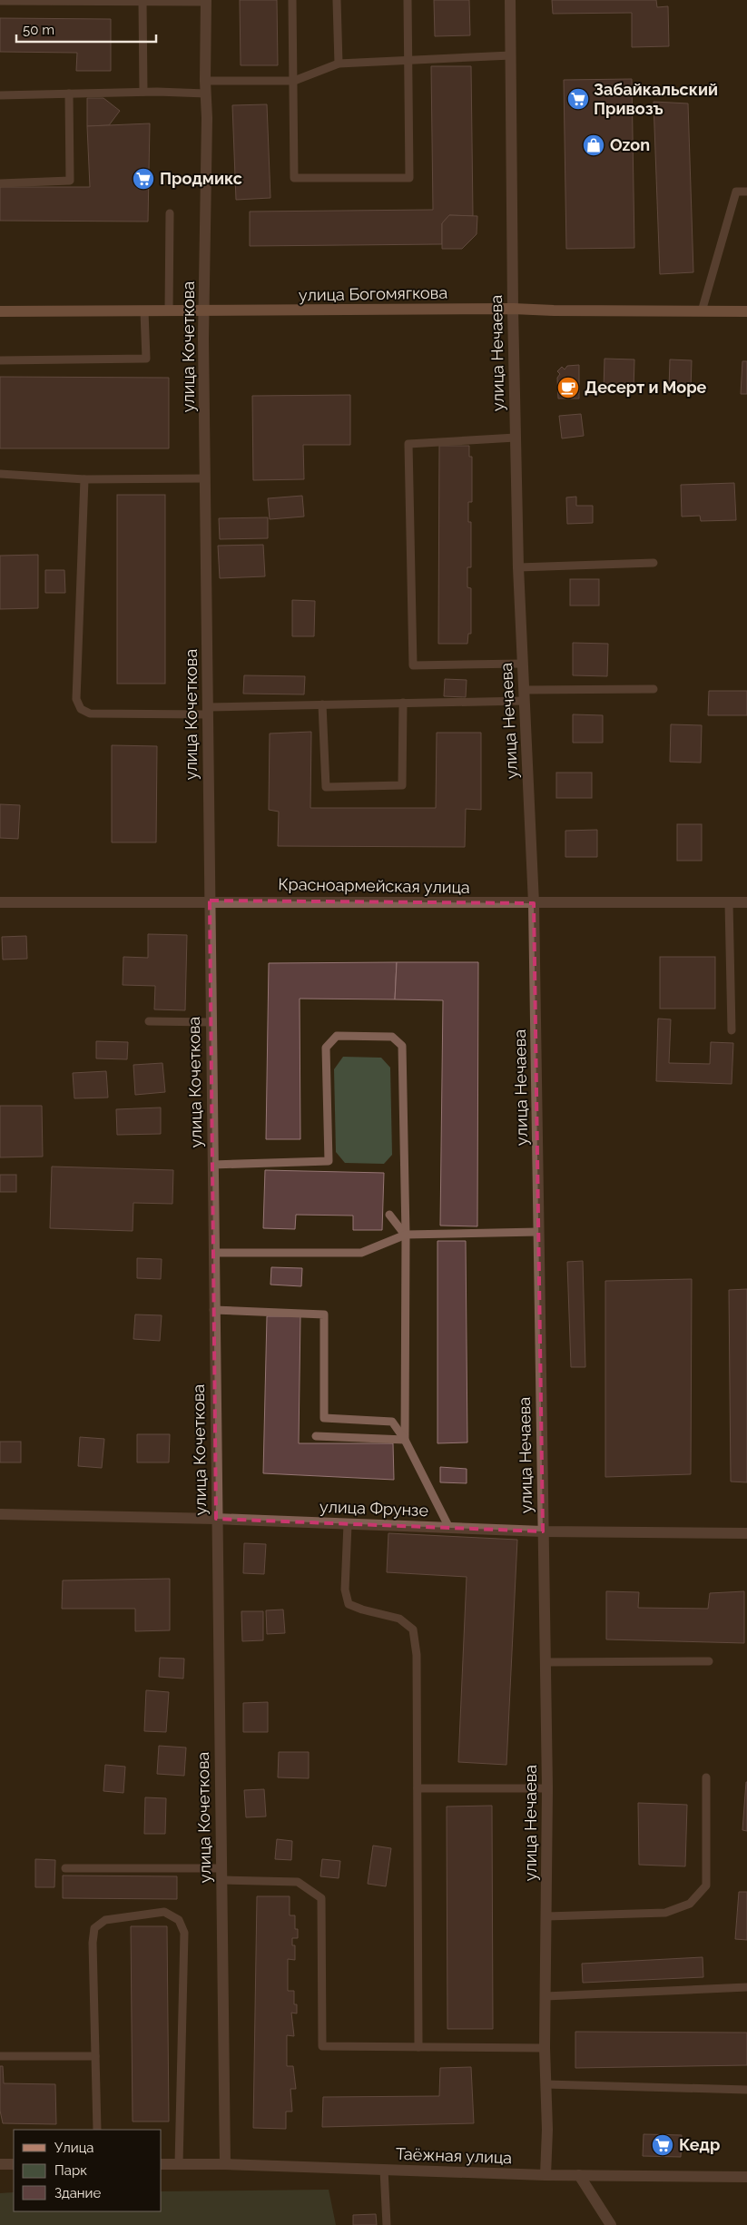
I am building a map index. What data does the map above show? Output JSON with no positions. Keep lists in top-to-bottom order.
{
  "streets": {
    "street": [
      "улица Богомягкова",
      "улица Кочеткова",
      "улица Нечаева",
      "Красноармейская улица",
      "улица Фрунзе",
      "Таёжная улица"
    ]
  },
  "crossings": [
    ["улица Богомягкова", "улица Кочеткова"],
    ["улица Богомягкова", "улица Нечаева"],
    ["улица Кочеткова", "Красноармейская улица"],
    ["улица Кочеткова", "улица Фрунзе"],
    ["улица Кочеткова", "Таёжная улица"],
    ["улица Нечаева", "Красноармейская улица"],
    ["улица Нечаева", "улица Фрунзе"],
    ["улица Нечаева", "Таёжная улица"]
  ],
  "places": {
    "supermarket": ["Забайкальский Привозъ", "Продмикс", "Кедр"],
    "shop": ["Ozon"],
    "cafe": ["Десерт и Море"]
  },
  "legend": ["Улица", "Парк", "Здание"],
  "scale_bar": "50 m"
}
